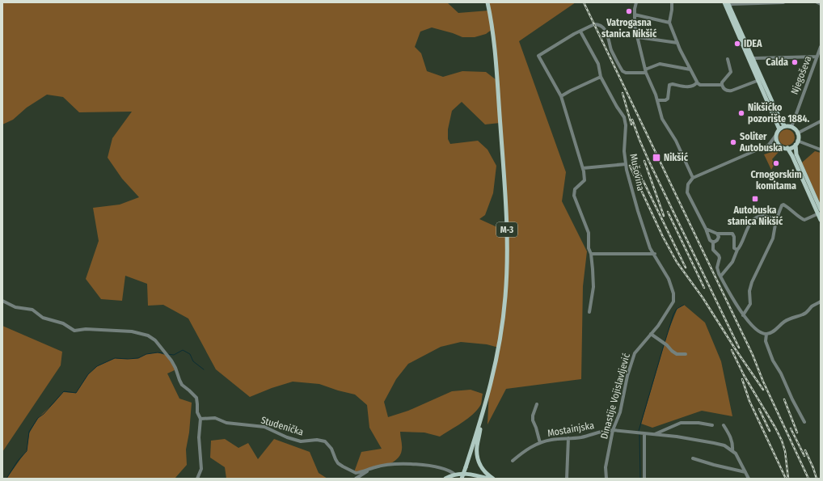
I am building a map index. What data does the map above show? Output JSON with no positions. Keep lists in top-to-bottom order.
{
  "streets": {
    "main road": ["M-3"],
    "street": [
      "Njegoševa",
      "Mušovina",
      "Dinastije Vojislavljević",
      "Studenička",
      "Mostainjska"
    ]
  },
  "crossings": [
    ["Mušovina", "Dinastije Vojislavljević"],
    ["Dinastije Vojislavljević", "Mostainjska"]
  ],
  "places": {
    "other": [
      "Vatrogasna stanica Nikšić",
      "IDEA",
      "Calda",
      "Nikšićko pozorište 1884.",
      "Soliter Autobuska",
      "Crnogorskim komitama"
    ],
    "transit": ["Nikšić", "Autobuska stanica Nikšić"]
  }
}
